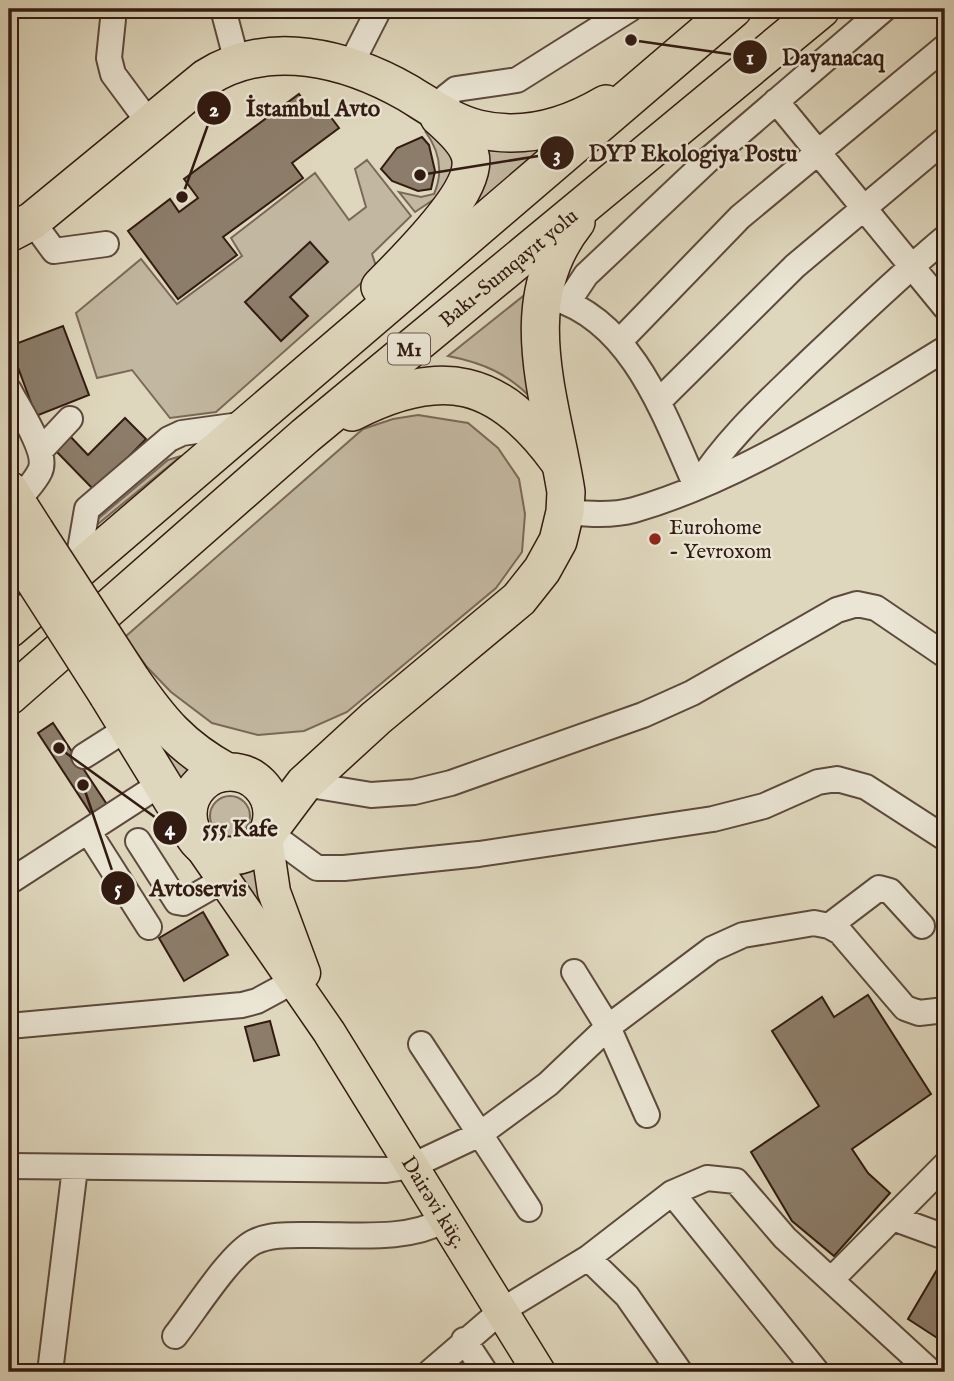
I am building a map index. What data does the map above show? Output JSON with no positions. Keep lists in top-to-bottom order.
{
  "streets": {
    "highway": ["Bakı-Sumqayıt yolu", "M1"],
    "main road": ["Dairəvi küç."]
  },
  "places": [
    "Dayanacaq",
    "DYP Ekologiya Postu",
    "İstambul Avto",
    "Eurohome - Yevroxom",
    "555 Kafe",
    "Avtoservis"
  ]
}
